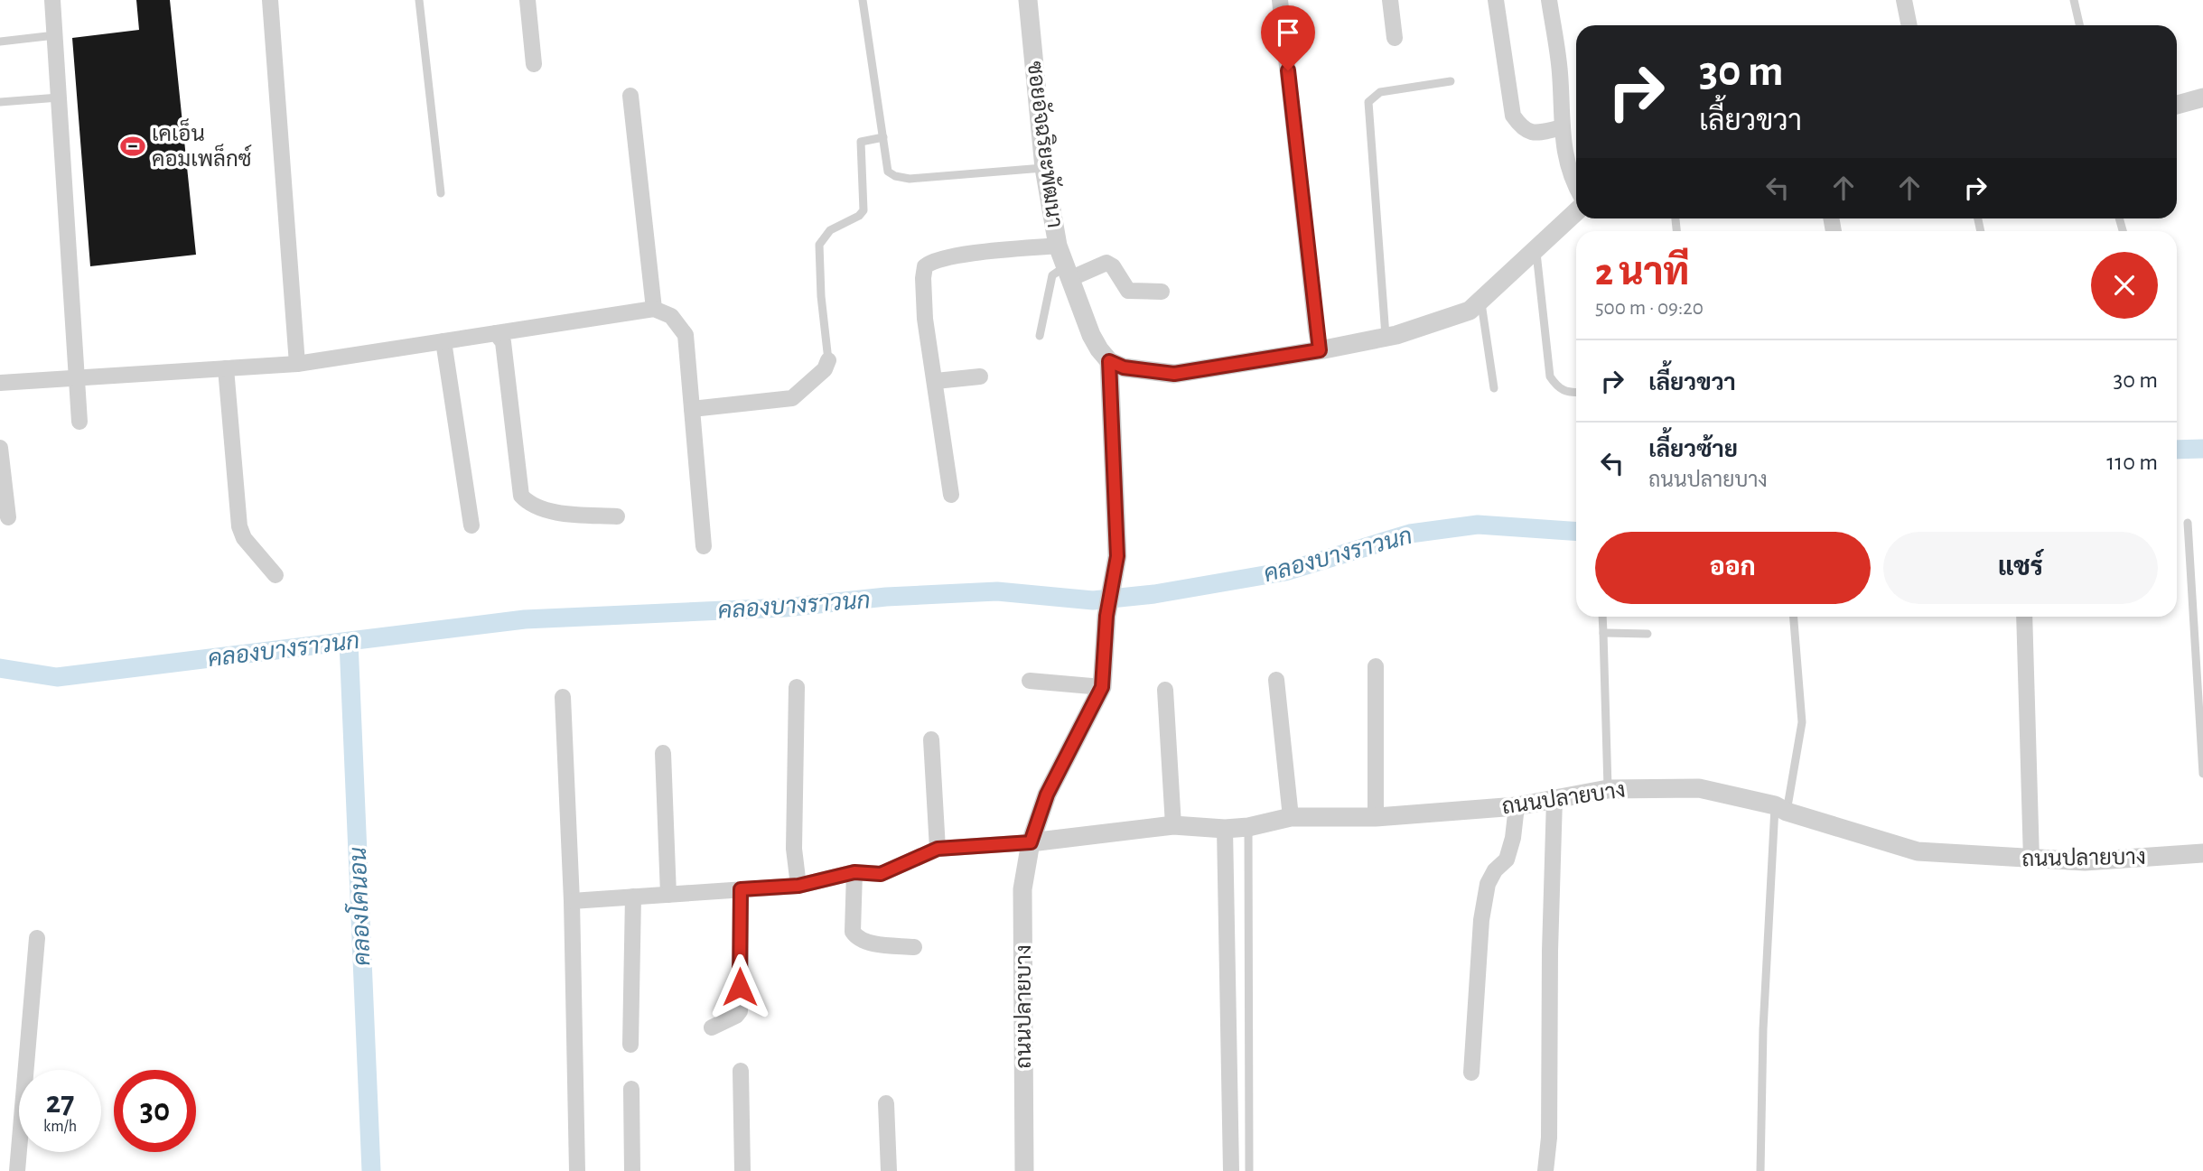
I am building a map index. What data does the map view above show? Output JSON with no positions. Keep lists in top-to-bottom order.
{
  "streets": {
    "street": ["ซอยอัจฉริยะพัฒนา", "ถนนปลายบาง"]
  },
  "crossings": [
    ["ซอยอัจฉริยะพัฒนา", "ถนนปลายบาง"]
  ],
  "water": ["คลองบางราวนก", "คลองโคนอน"],
  "places": {
    "sports": ["เคเอ็น คอมเพล็กซ์"]
  },
  "page": {
    "turn": ["30 m", "เลี้ยวขวา"],
    "heading": ["2 นาที", "500 m · 09:20"],
    "list": [
      {
        "name": "เลี้ยวขวา",
        "value": "30 m"
      },
      {
        "name": "เลี้ยวซ้าย",
        "note": "ถนนปลายบาง",
        "value": "110 m"
      }
    ],
    "buttons": ["ออก", "แชร์"],
    "speed": "27 km/h",
    "limit": "30"
  }
}
